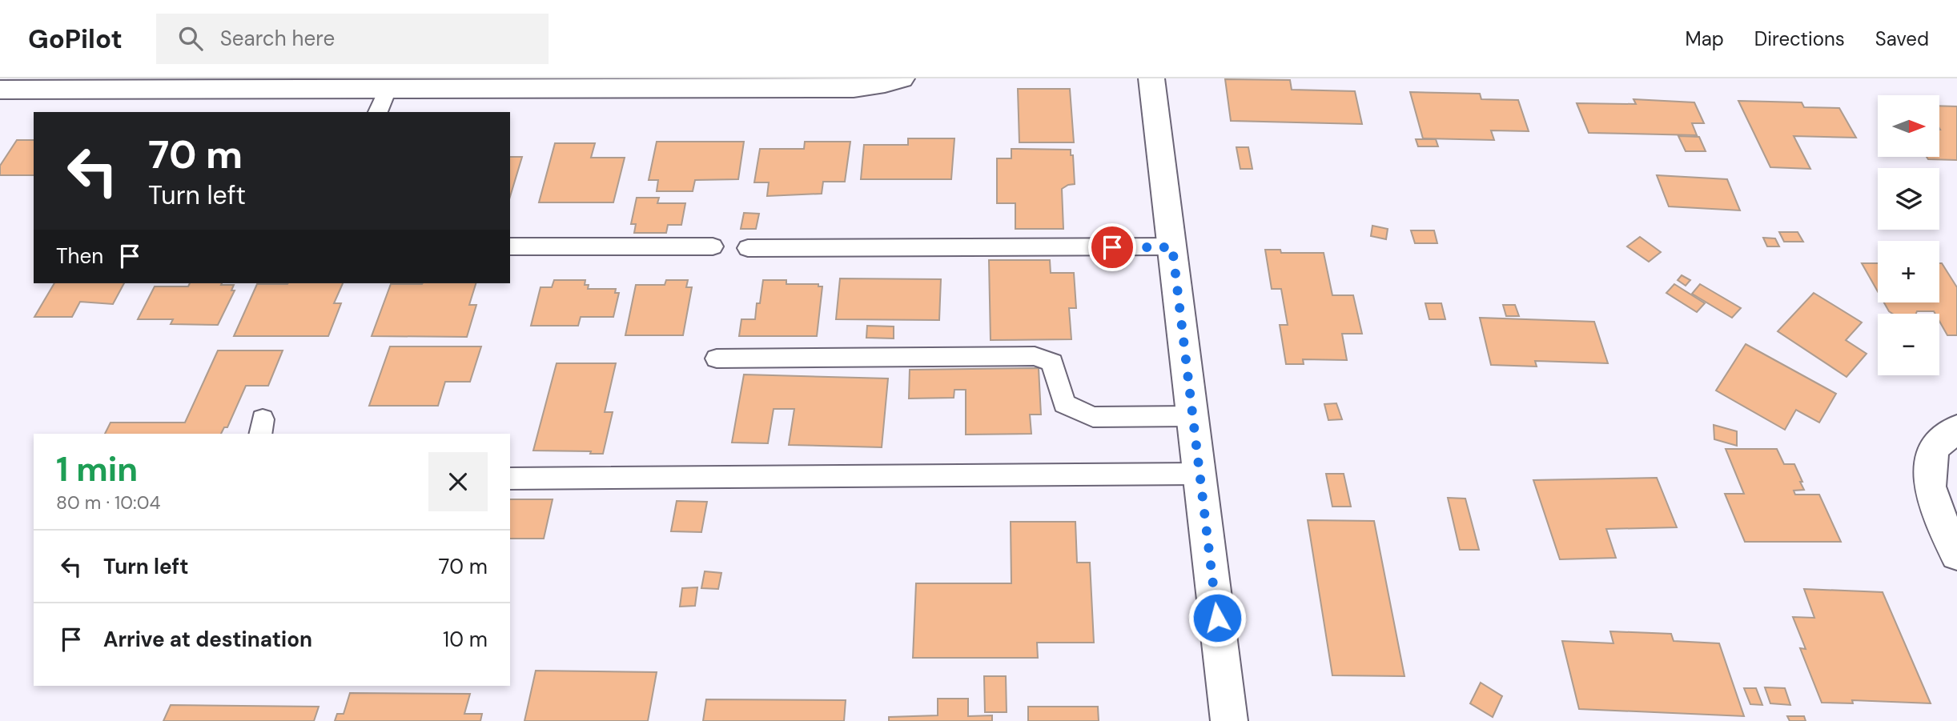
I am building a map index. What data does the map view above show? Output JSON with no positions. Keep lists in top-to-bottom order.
{
  "north": "right",
  "page": {
    "header": "GoPilot",
    "search": "Search here",
    "nav": ["Map", "Directions", "Saved"],
    "map_buttons": ["+", "−"],
    "turn": ["70 m", "Turn left"],
    "then": "Then",
    "heading": ["1 min", "80 m · 10:04"],
    "list": [
      {
        "name": "Turn left",
        "value": "70 m"
      },
      {
        "name": "Arrive at destination",
        "value": "10 m"
      }
    ]
  }
}
